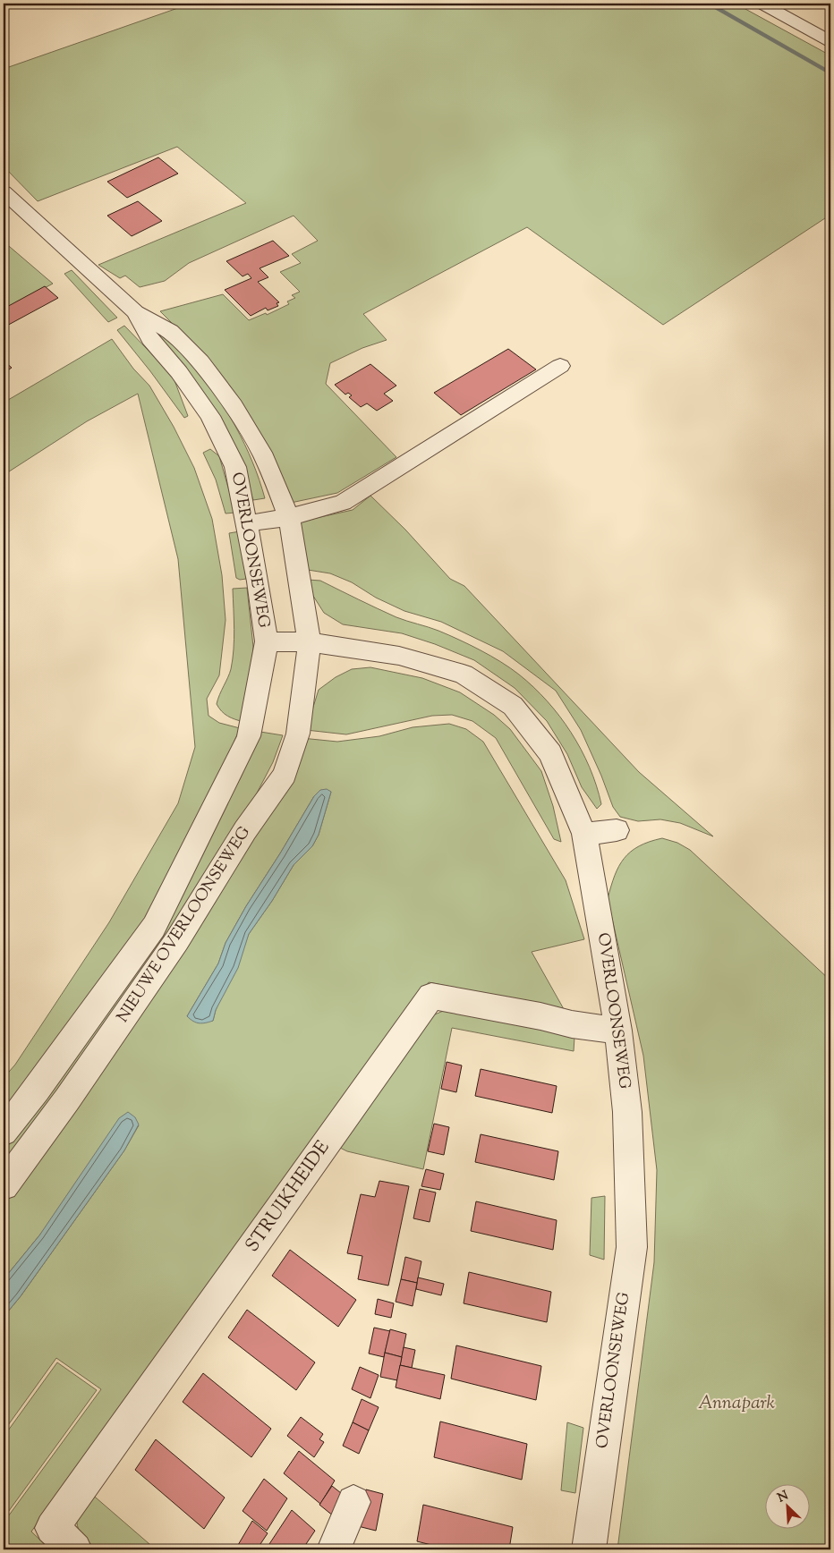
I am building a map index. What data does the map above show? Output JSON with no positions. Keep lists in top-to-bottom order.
{
  "streets": {
    "street": ["OVERLOONSEWEG", "NIEUWE OVERLOONSEWEG", "STRUIKHEIDE"]
  },
  "crossings": [
    ["OVERLOONSEWEG", "NIEUWE OVERLOONSEWEG"],
    ["OVERLOONSEWEG", "STRUIKHEIDE"]
  ],
  "parks": ["Annapark"],
  "north": "top left"
}
